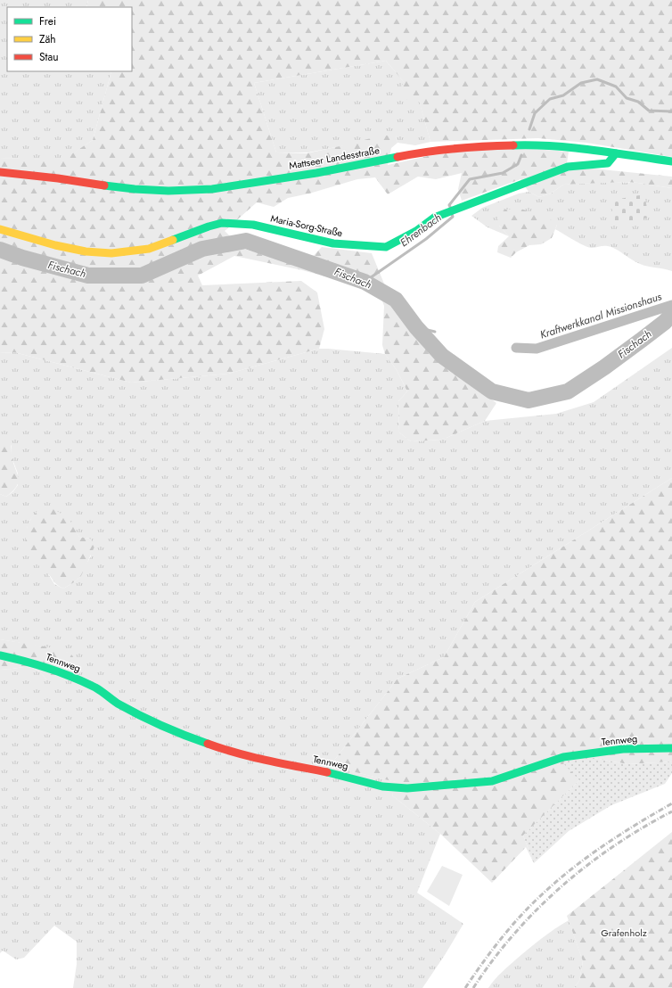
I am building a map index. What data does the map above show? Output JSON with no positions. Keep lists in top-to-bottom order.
{
  "streets": {
    "street": ["Mattseer Landesstraße", "Maria-Sorg-Straße", "Tennweg"]
  },
  "crossings": [
    ["Mattseer Landesstraße", "Maria-Sorg-Straße"]
  ],
  "water": ["Ehrenbach", "Fischach", "Kraftwerkkanal Missionshaus"],
  "parks": ["Grafenholz"],
  "legend": ["Frei", "Zäh", "Stau"]
}
